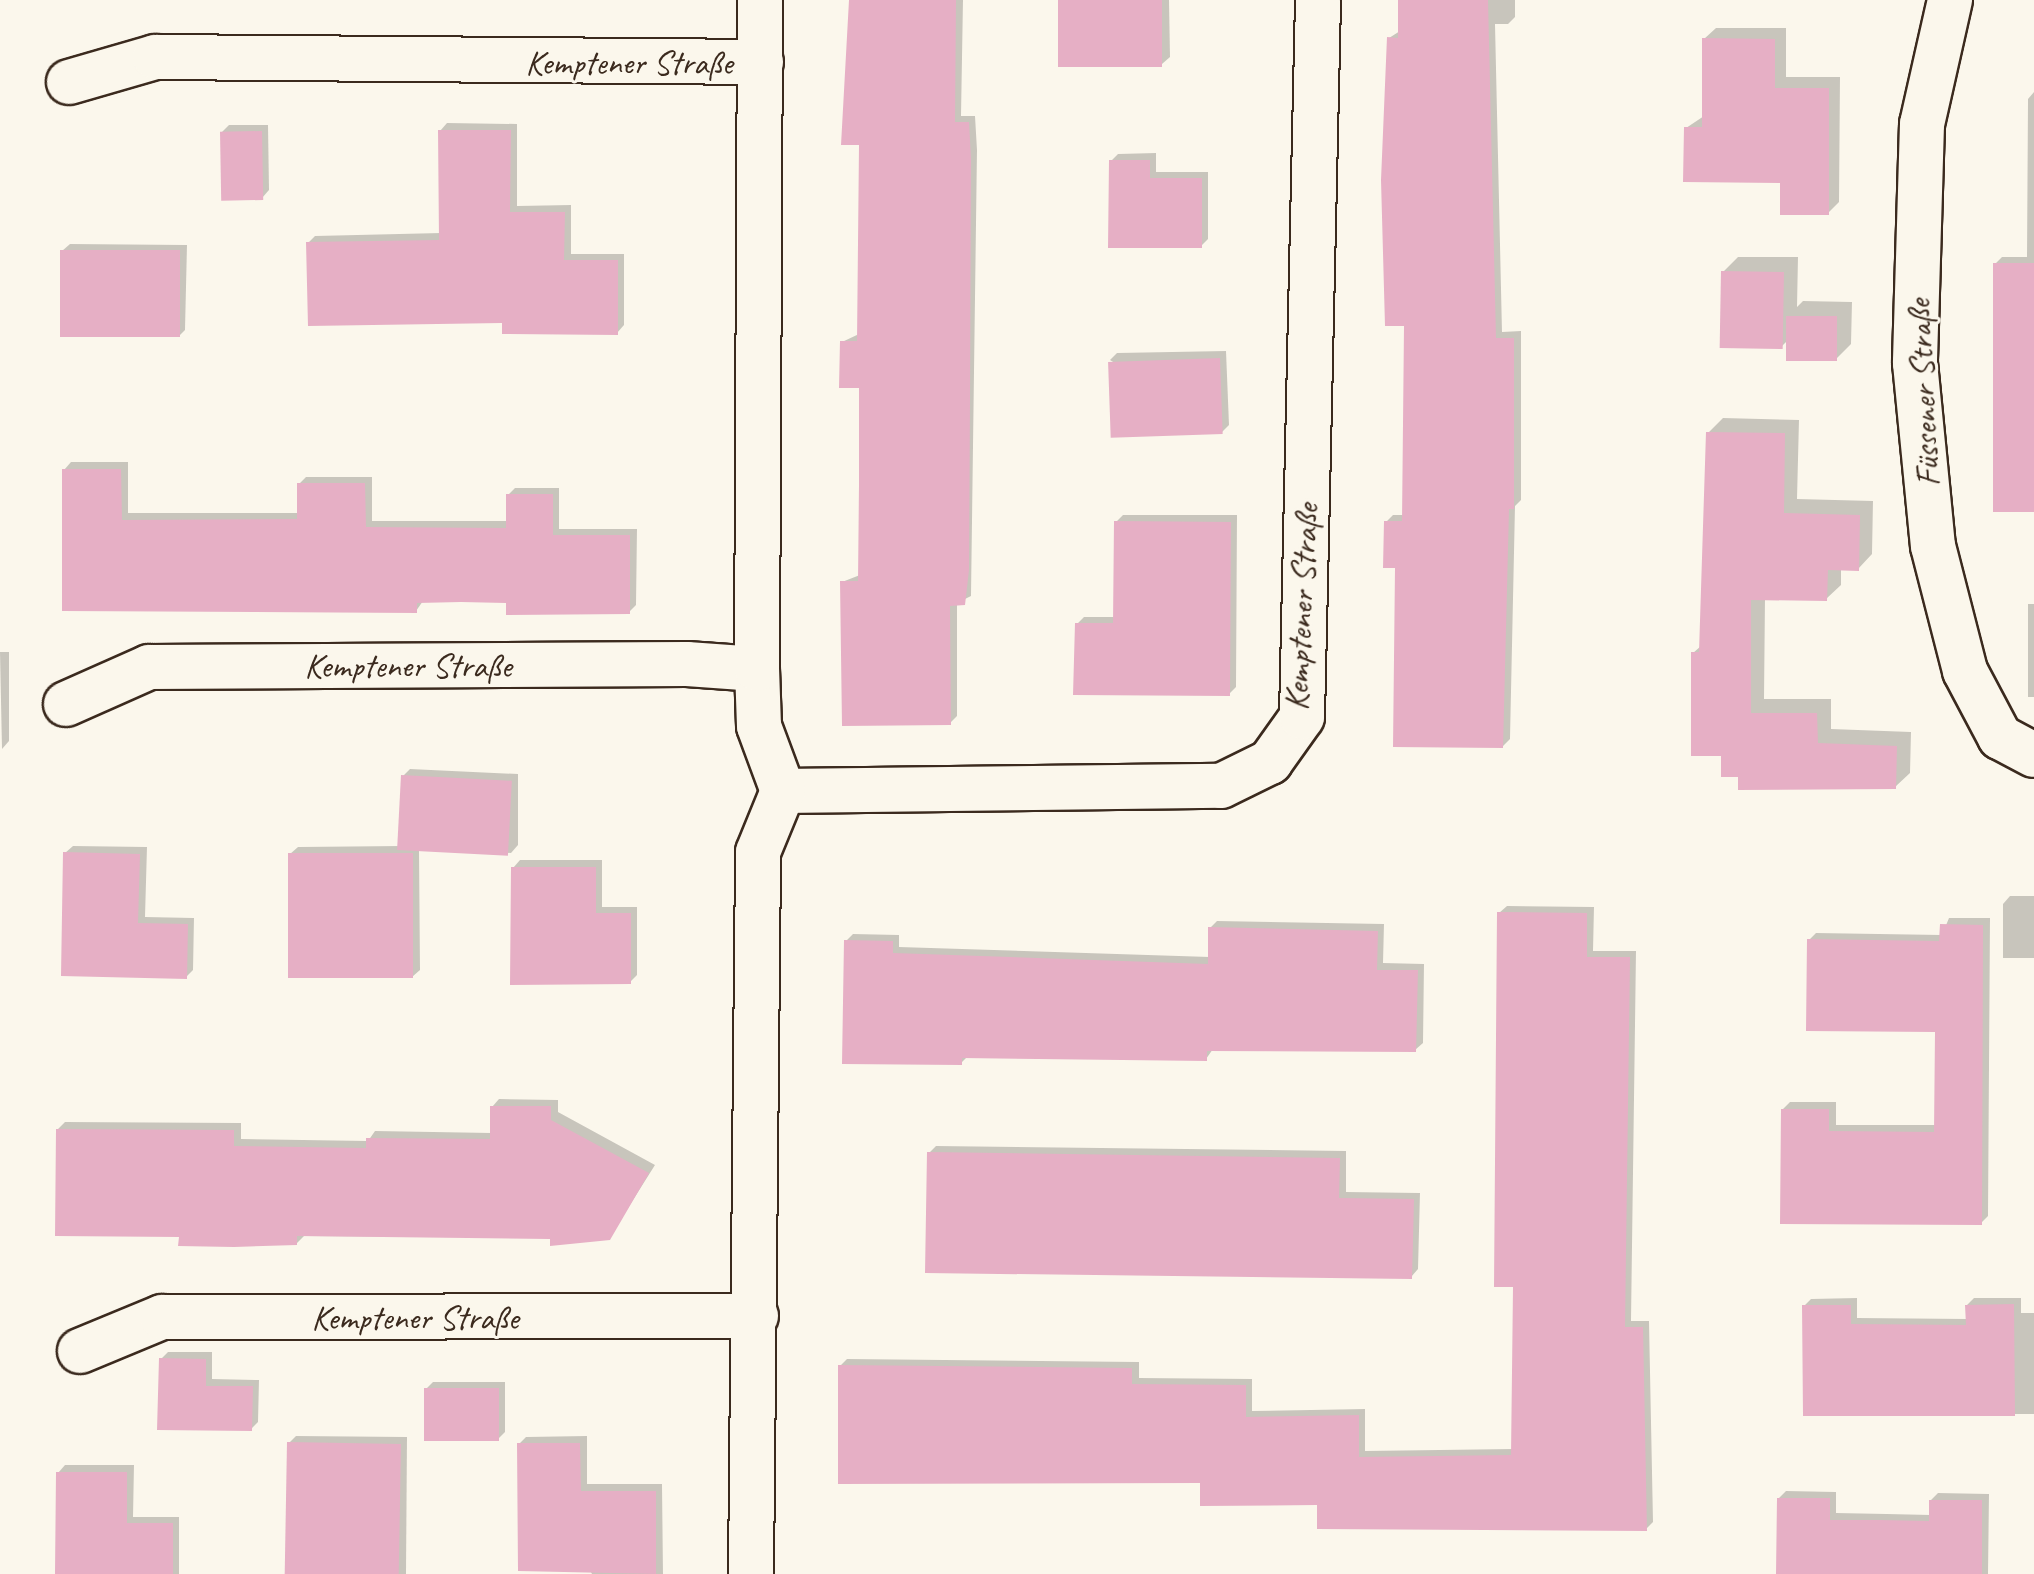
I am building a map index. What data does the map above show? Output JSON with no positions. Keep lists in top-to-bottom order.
{
  "streets": {
    "street": ["Kemptener Straße", "Füssener Straße"]
  }
}
